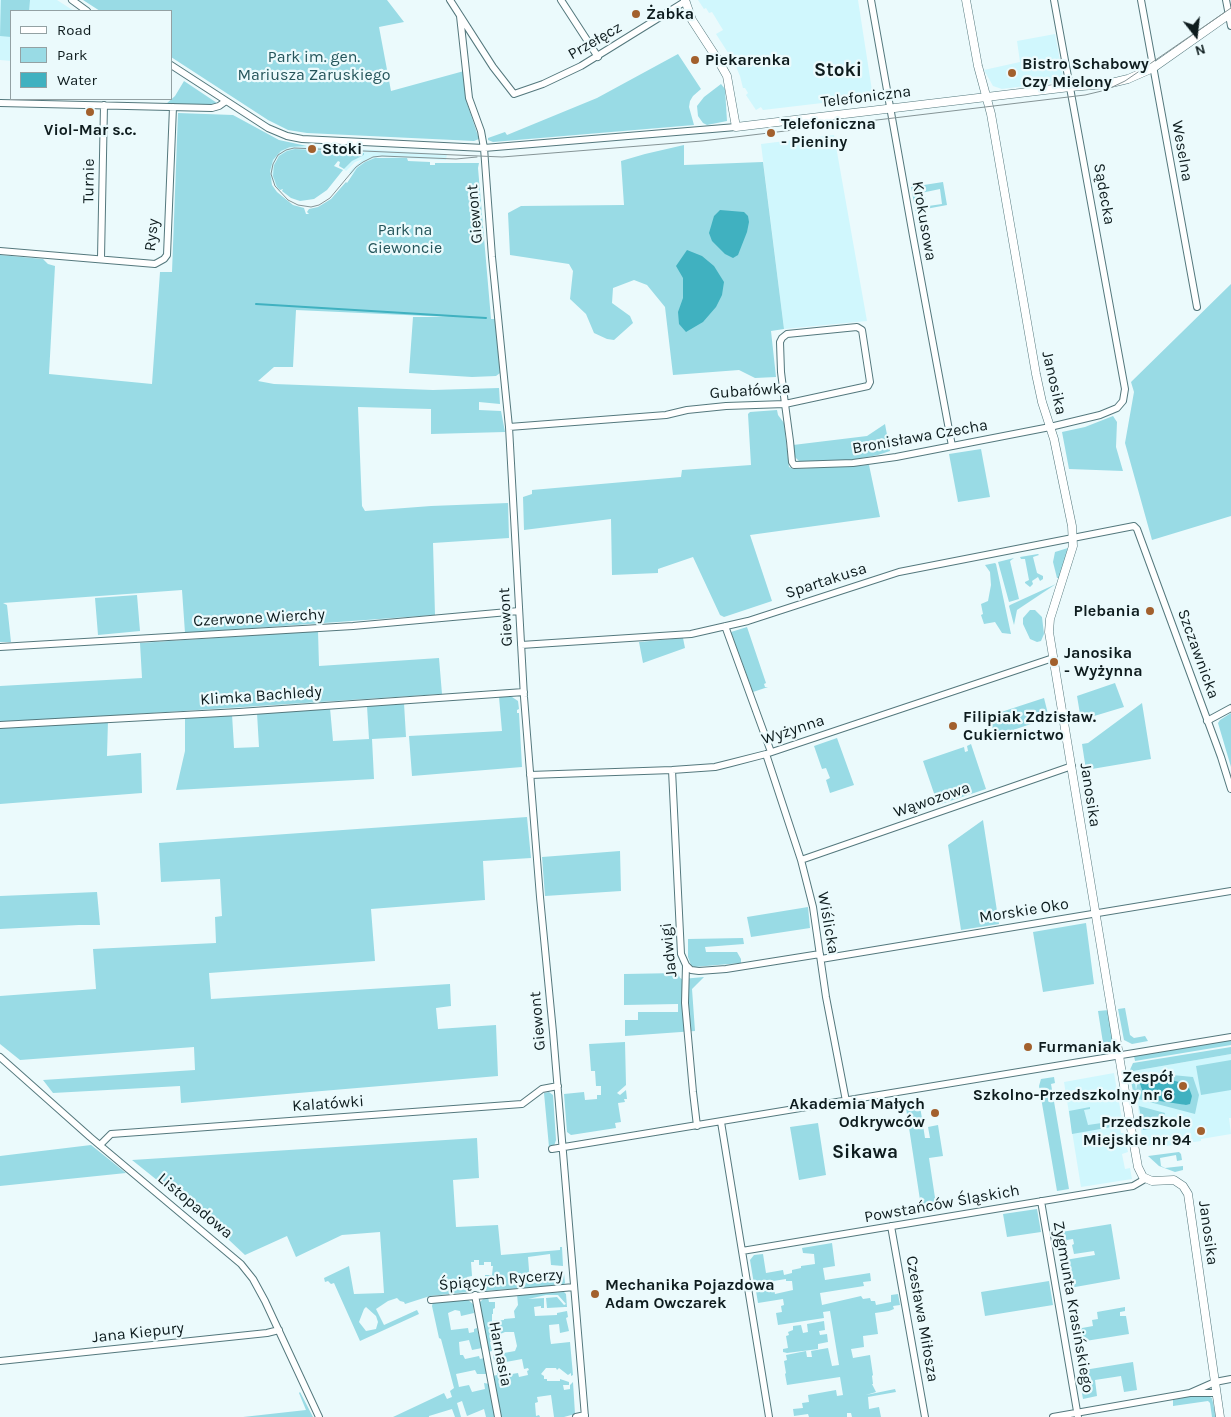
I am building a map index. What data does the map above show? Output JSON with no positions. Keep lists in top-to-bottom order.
{
  "streets": {
    "street": [
      "Przełęcz",
      "Telefoniczna",
      "Weselna",
      "Turnie",
      "Sądecka",
      "Giewont",
      "Krokusowa",
      "Rysy",
      "Janosika",
      "Gubałówka",
      "Bronisława Czecha",
      "Spartakusa",
      "Czerwone Wierchy",
      "Szczawnicka",
      "Klimka Bachledy",
      "Wyżynna",
      "Wąwozowa",
      "Morskie Oko",
      "Wiślicka",
      "Jadwigi",
      "Kalatówki",
      "Powstańców Śląskich",
      "Listopadowa",
      "Śpiących Rycerzy",
      "Zygmunta Krasińskiego",
      "Czesława Miłosza",
      "Jana Kiepury",
      "Harnasia"
    ]
  },
  "crossings": [
    ["Przełęcz", "Giewont"],
    ["Telefoniczna", "Weselna"],
    ["Telefoniczna", "Sądecka"],
    ["Telefoniczna", "Giewont"],
    ["Telefoniczna", "Krokusowa"],
    ["Telefoniczna", "Janosika"],
    ["Turnie", "Rysy"],
    ["Sądecka", "Bronisława Czecha"],
    ["Giewont", "Gubałówka"],
    ["Giewont", "Spartakusa"],
    ["Giewont", "Czerwone Wierchy"],
    ["Giewont", "Klimka Bachledy"],
    ["Giewont", "Wyżynna"],
    ["Giewont", "Kalatówki"],
    ["Giewont", "Śpiących Rycerzy"],
    ["Krokusowa", "Bronisława Czecha"],
    ["Janosika", "Bronisława Czecha"],
    ["Janosika", "Spartakusa"],
    ["Janosika", "Wyżynna"],
    ["Janosika", "Wąwozowa"],
    ["Janosika", "Morskie Oko"],
    ["Janosika", "Powstańców Śląskich"],
    ["Gubałówka", "Bronisława Czecha"],
    ["Spartakusa", "Szczawnicka"],
    ["Spartakusa", "Wiślicka"],
    ["Wyżynna", "Wiślicka"],
    ["Wyżynna", "Jadwigi"],
    ["Wąwozowa", "Wiślicka"],
    ["Morskie Oko", "Wiślicka"],
    ["Morskie Oko", "Jadwigi"],
    ["Kalatówki", "Listopadowa"],
    ["Powstańców Śląskich", "Zygmunta Krasińskiego"],
    ["Powstańców Śląskich", "Czesława Miłosza"],
    ["Listopadowa", "Jana Kiepury"],
    ["Śpiących Rycerzy", "Harnasia"]
  ],
  "districts": ["Stoki", "Sikawa"],
  "parks": ["Park im. gen. Mariusza Zaruskiego", "Park na Giewoncie"],
  "places": [
    "Żabka",
    "Piekarenka",
    "Bistro Schabowy Czy Mielony",
    "Viol-Mar s.c.",
    "Telefoniczna - Pieniny",
    "Stoki",
    "Plebania",
    "Janosika - Wyżynna",
    "Filipiak Zdzisław. Cukiernictwo",
    "Furmaniak",
    "Zespół Szkolno-Przedszkolny nr 6",
    "Akademia Małych Odkrywców",
    "Przedszkole Miejskie nr 94",
    "Mechanika Pojazdowa Adam Owczarek"
  ],
  "legend": ["Road", "Park", "Water"],
  "north": "bottom"
}
